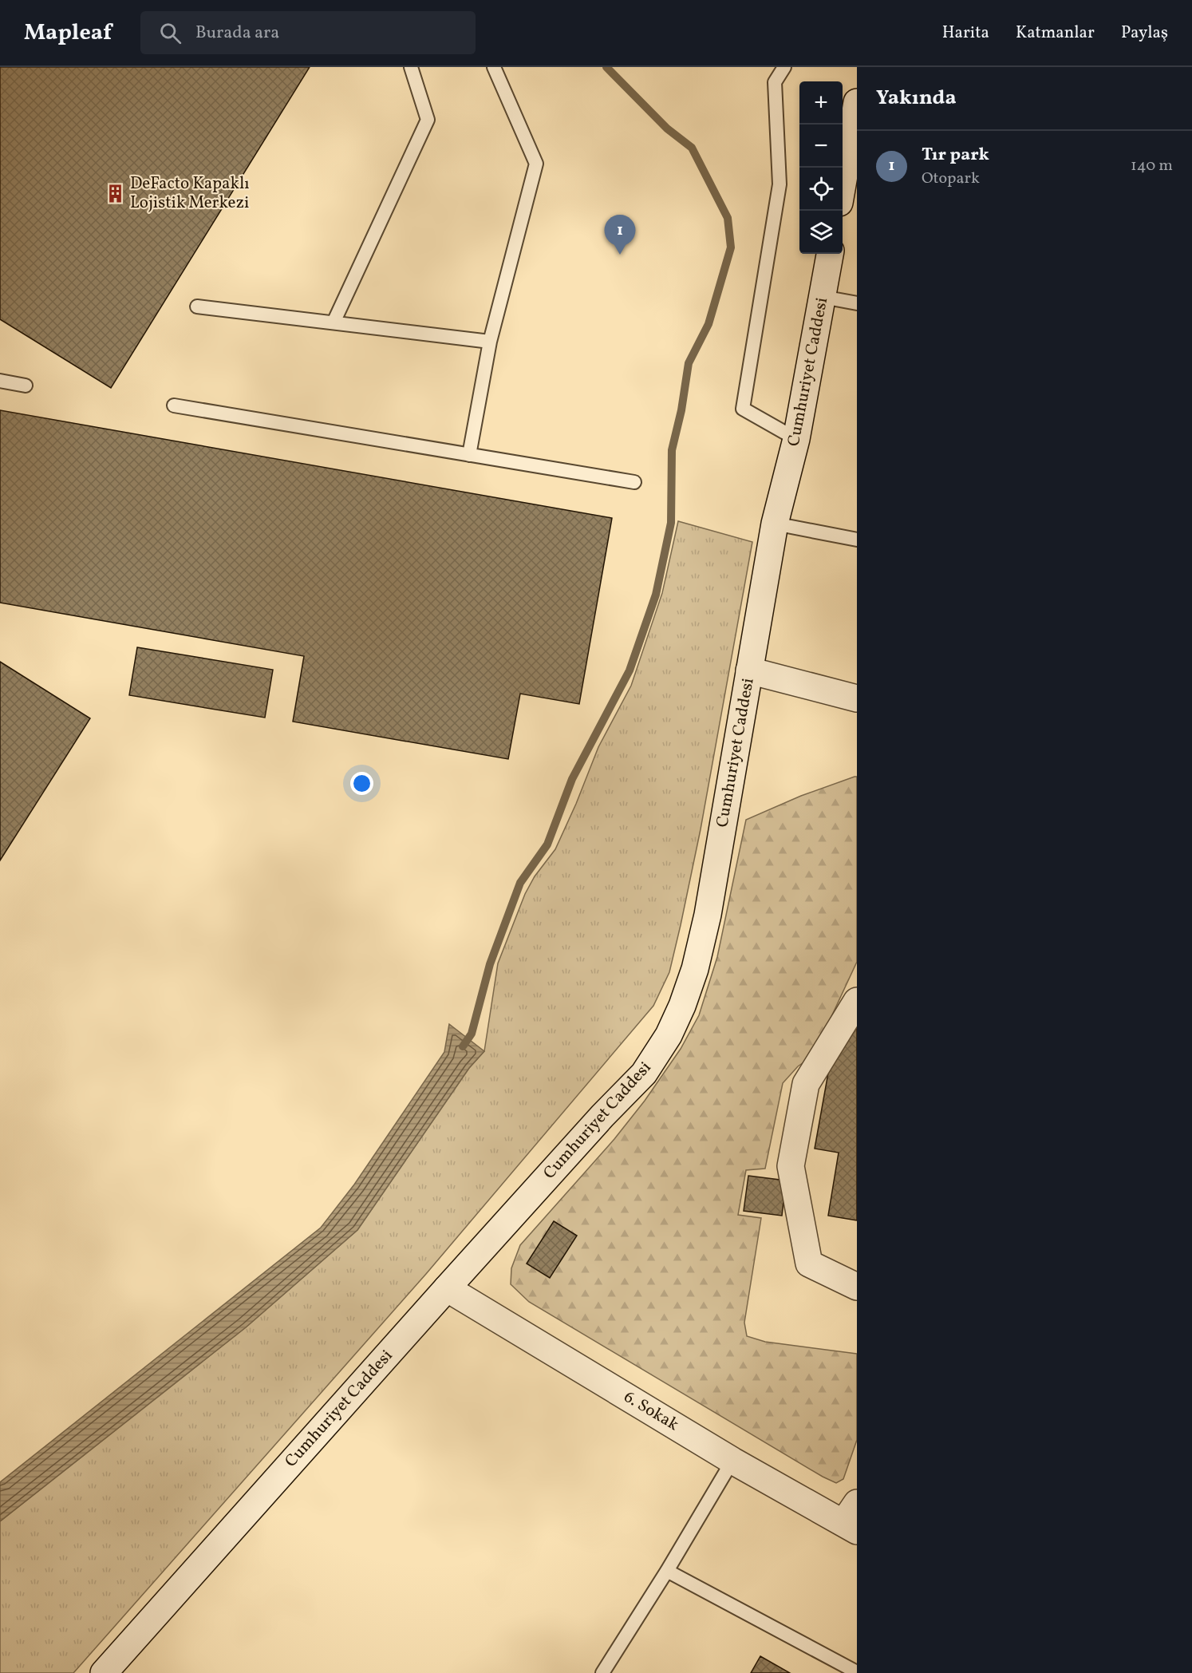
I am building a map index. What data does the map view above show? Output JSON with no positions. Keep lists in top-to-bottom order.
{
  "streets": {
    "street": ["Cumhuriyet Caddesi", "6. Sokak"]
  },
  "crossings": [
    ["Cumhuriyet Caddesi", "6. Sokak"]
  ],
  "places": {
    "building": ["DeFacto Kapaklı Lojistik Merkezi"]
  },
  "page": {
    "header": "Mapleaf",
    "search": "Burada ara",
    "nav": ["Harita", "Katmanlar", "Paylaş"],
    "heading": "Yakında",
    "map_buttons": ["+", "−"],
    "list": [
      {
        "mark": "1",
        "name": "Tır park",
        "note": "Otopark",
        "value": "140 m"
      }
    ],
    "pins": "1"
  }
}
